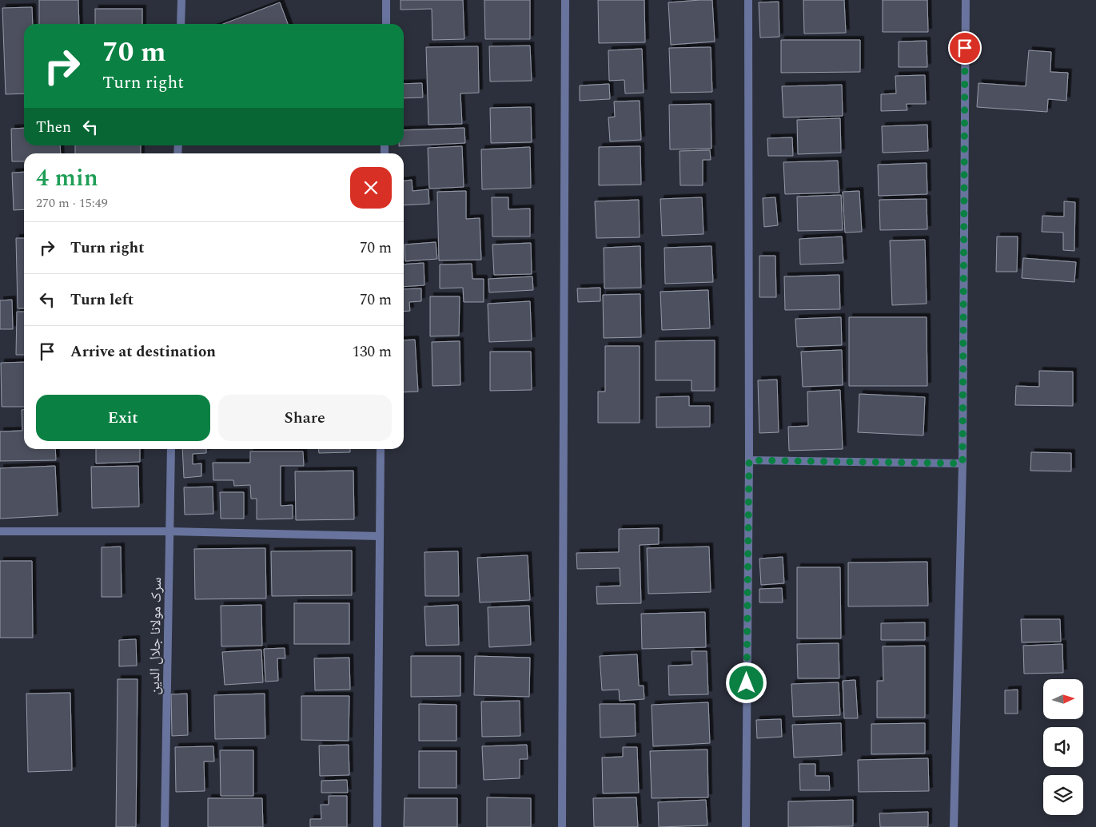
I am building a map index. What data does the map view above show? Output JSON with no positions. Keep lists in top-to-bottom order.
{
  "streets": {
    "street": ["سرک مولانا جلال الدین"]
  },
  "north": "right",
  "page": {
    "turn": ["70 m", "Turn right"],
    "then": "Then",
    "heading": ["4 min", "270 m · 15:49"],
    "list": [
      {
        "name": "Turn right",
        "value": "70 m"
      },
      {
        "name": "Turn left",
        "value": "70 m"
      },
      {
        "name": "Arrive at destination",
        "value": "130 m"
      }
    ],
    "buttons": ["Exit", "Share"]
  }
}
